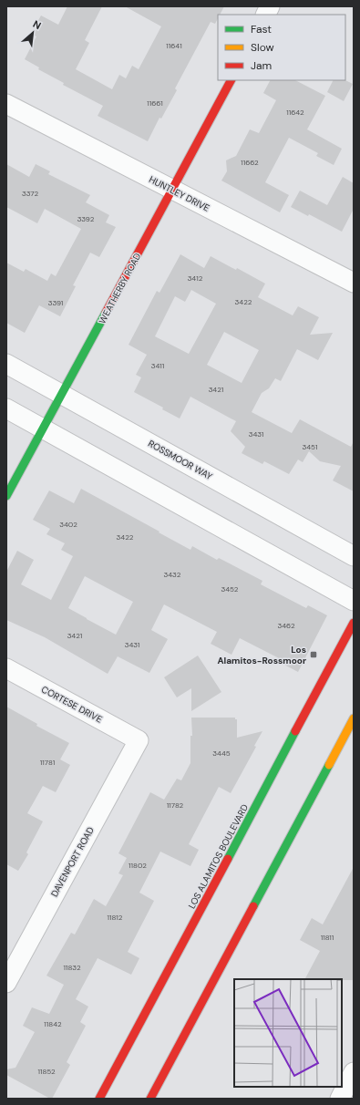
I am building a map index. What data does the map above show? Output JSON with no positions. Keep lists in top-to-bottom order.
{
  "streets": {
    "main road": ["WEATHERBY ROAD", "LOS ALAMITOS BOULEVARD"],
    "street": [
      "HUNTLEY DRIVE",
      "ROSSMOOR WAY",
      "CORTESE DRIVE",
      "DAVENPORT ROAD"
    ]
  },
  "crossings": [
    ["HUNTLEY DRIVE", "WEATHERBY ROAD"],
    ["WEATHERBY ROAD", "ROSSMOOR WAY"],
    ["CORTESE DRIVE", "DAVENPORT ROAD"]
  ],
  "places": {
    "transit": ["Los Alamitos-Rossmoor"]
  },
  "house_numbers": [
    "11641",
    "11661",
    "11642",
    "11662",
    "3372",
    "3392",
    "3412",
    "3422",
    "3391",
    "3411",
    "3421",
    "3431",
    "3451",
    "3402",
    "3422",
    "3432",
    "3452",
    "3462",
    "3421",
    "3431",
    "3445",
    "11781",
    "11782",
    "11802",
    "11812",
    "11811",
    "11832",
    "11842",
    "11852"
  ],
  "legend": ["Fast", "Slow", "Jam"],
  "north": "top right"
}
